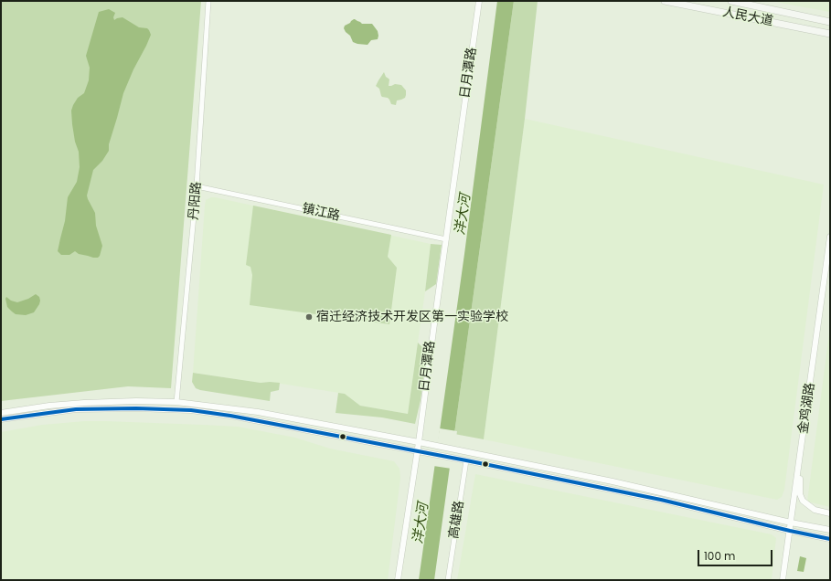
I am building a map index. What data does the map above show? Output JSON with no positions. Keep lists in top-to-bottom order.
{
  "streets": {
    "main road": ["人民大道"],
    "street": [
      "日月潭路",
      "丹阳路",
      "镇江路",
      "金鸡湖路",
      "高雄路"
    ]
  },
  "crossings": [
    ["日月潭路", "镇江路"],
    ["丹阳路", "镇江路"]
  ],
  "water": ["洋大河"],
  "places": ["宿迁经济技术开发区第一实验学校"],
  "scale_bar": "100 m"
}
